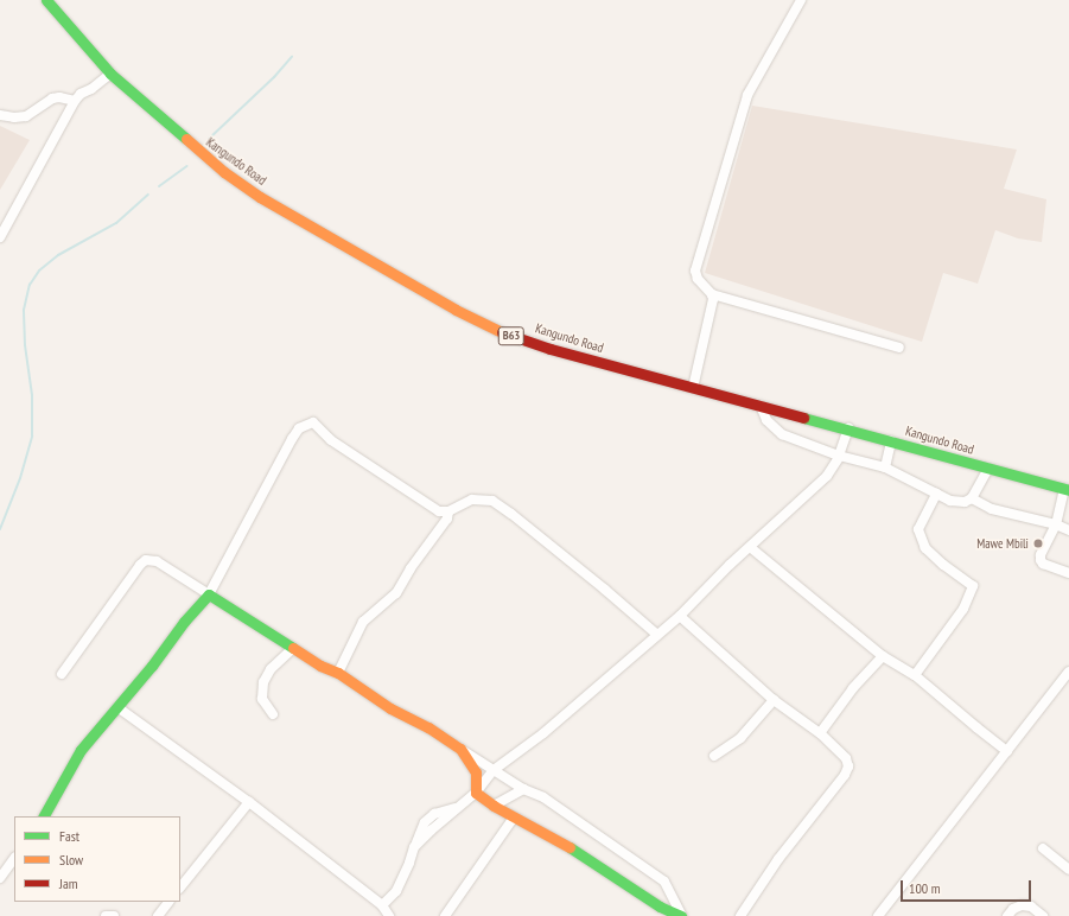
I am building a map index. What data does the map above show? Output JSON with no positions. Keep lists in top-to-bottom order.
{
  "streets": {
    "main road": ["Kangundo Road", "B63"]
  },
  "places": ["Mawe Mbili"],
  "legend": ["Fast", "Slow", "Jam"],
  "scale_bar": "100 m"
}
